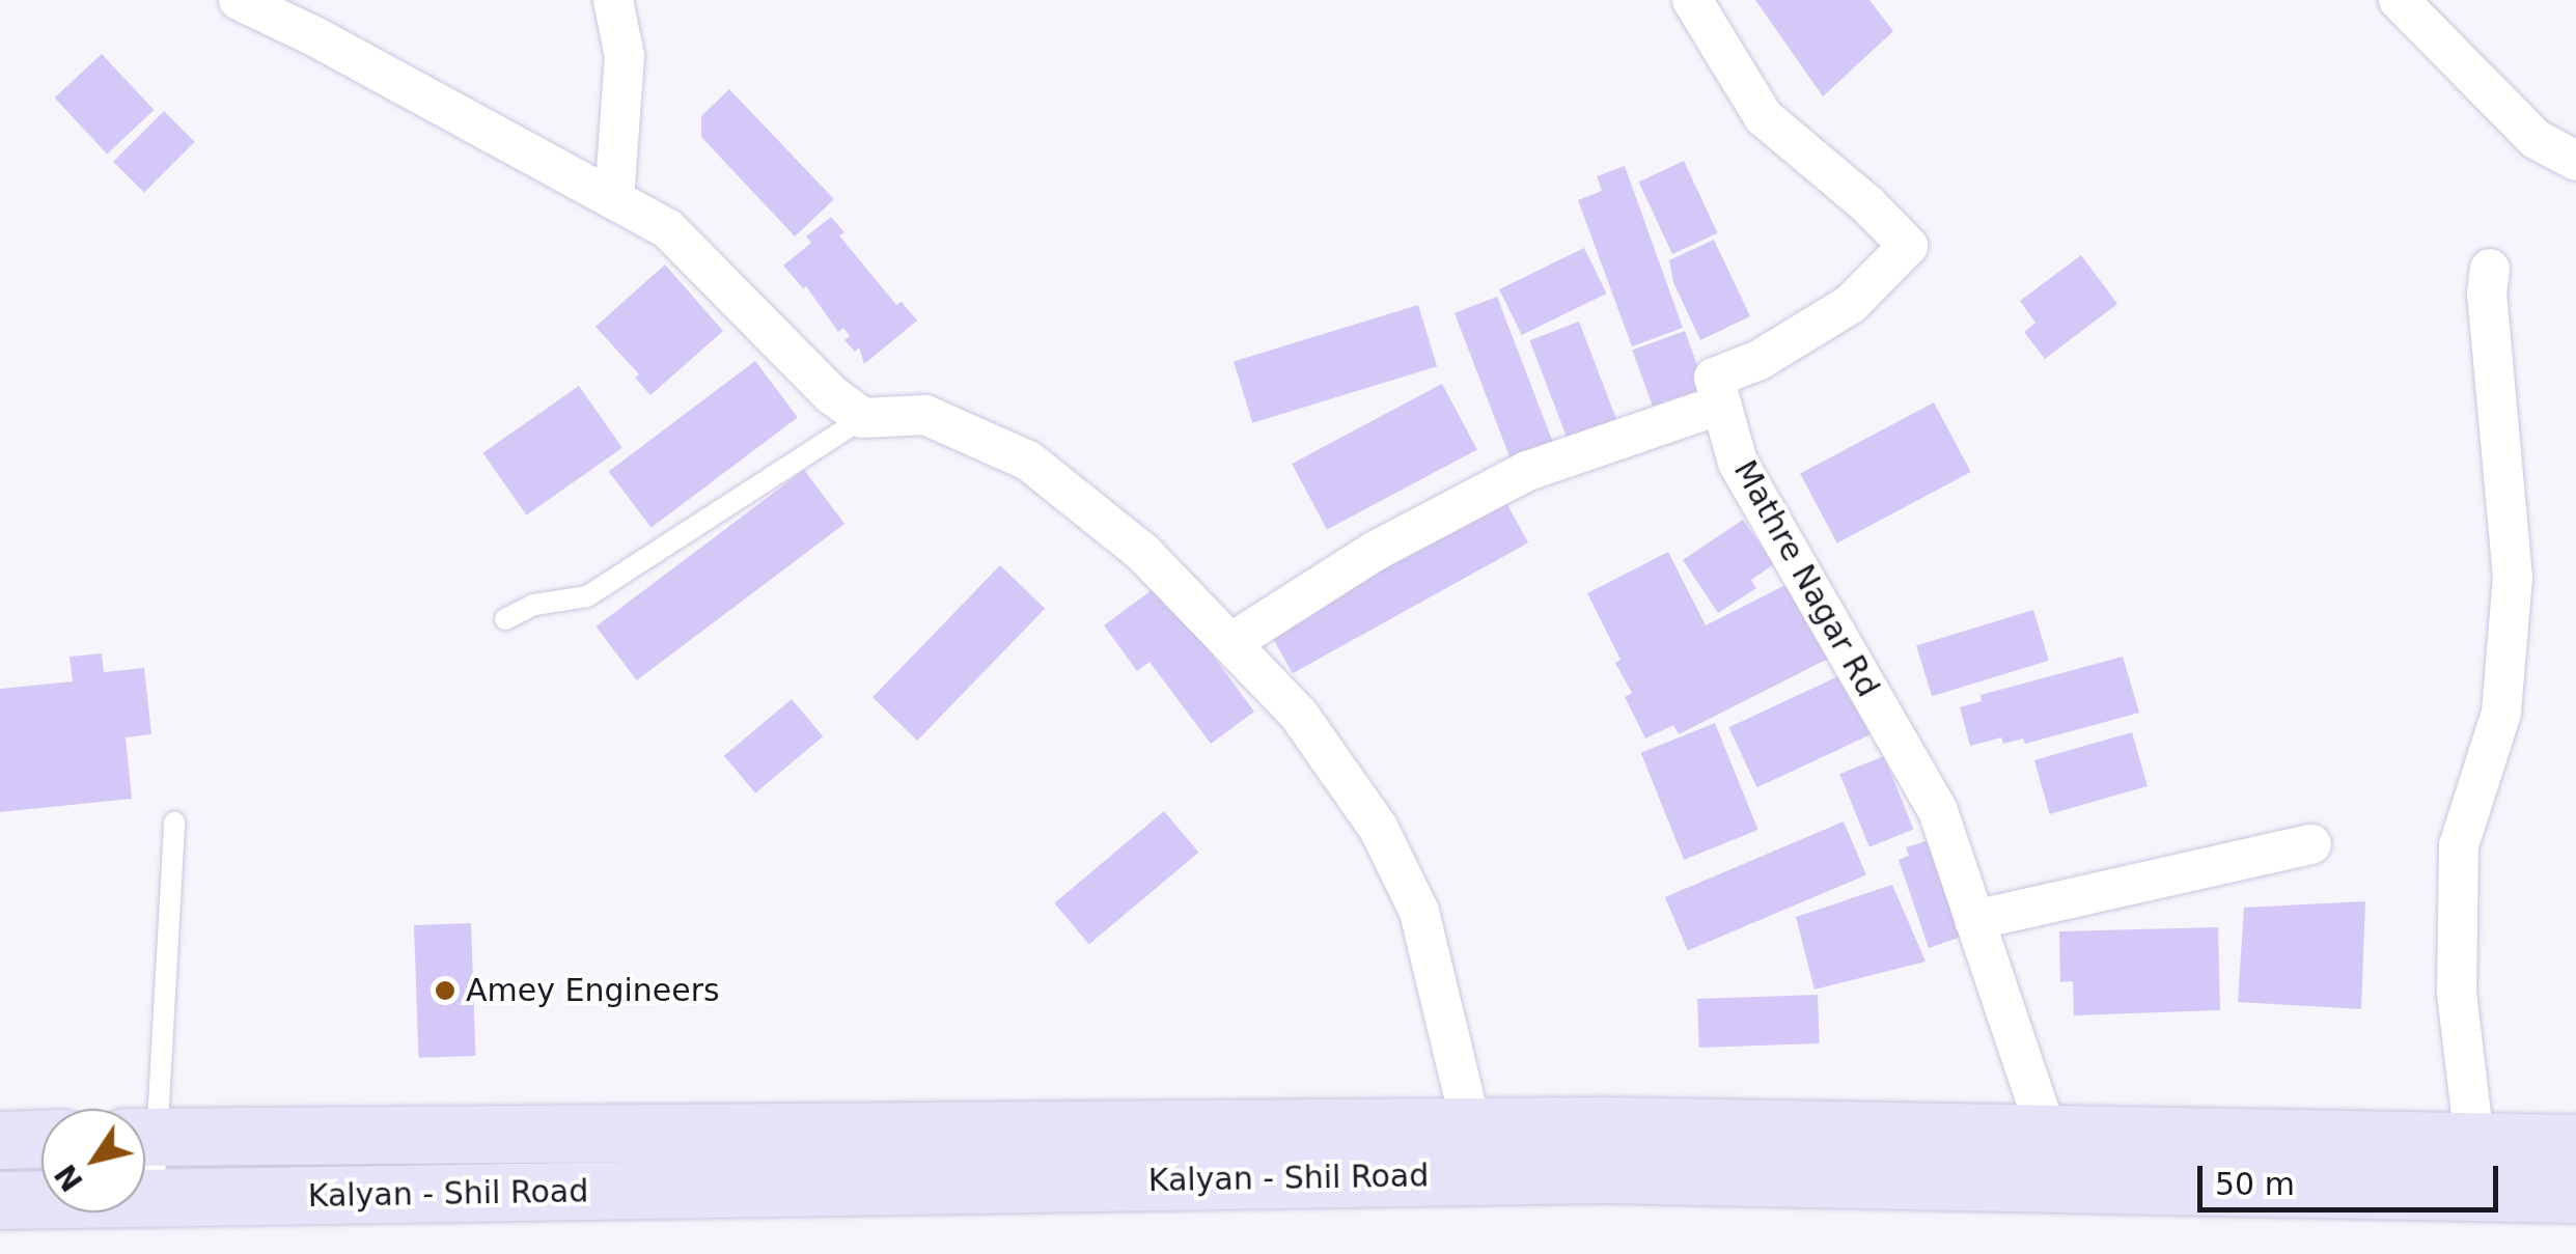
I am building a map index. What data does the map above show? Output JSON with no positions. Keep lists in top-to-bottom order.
{
  "streets": {
    "main road": ["Kalyan - Shil Road"],
    "street": ["Mathre Nagar Rd"]
  },
  "crossings": [
    ["Mathre Nagar Rd", "Kalyan - Shil Road"]
  ],
  "places": ["Amey Engineers"],
  "scale_bar": "50 m",
  "north": "bottom left"
}
